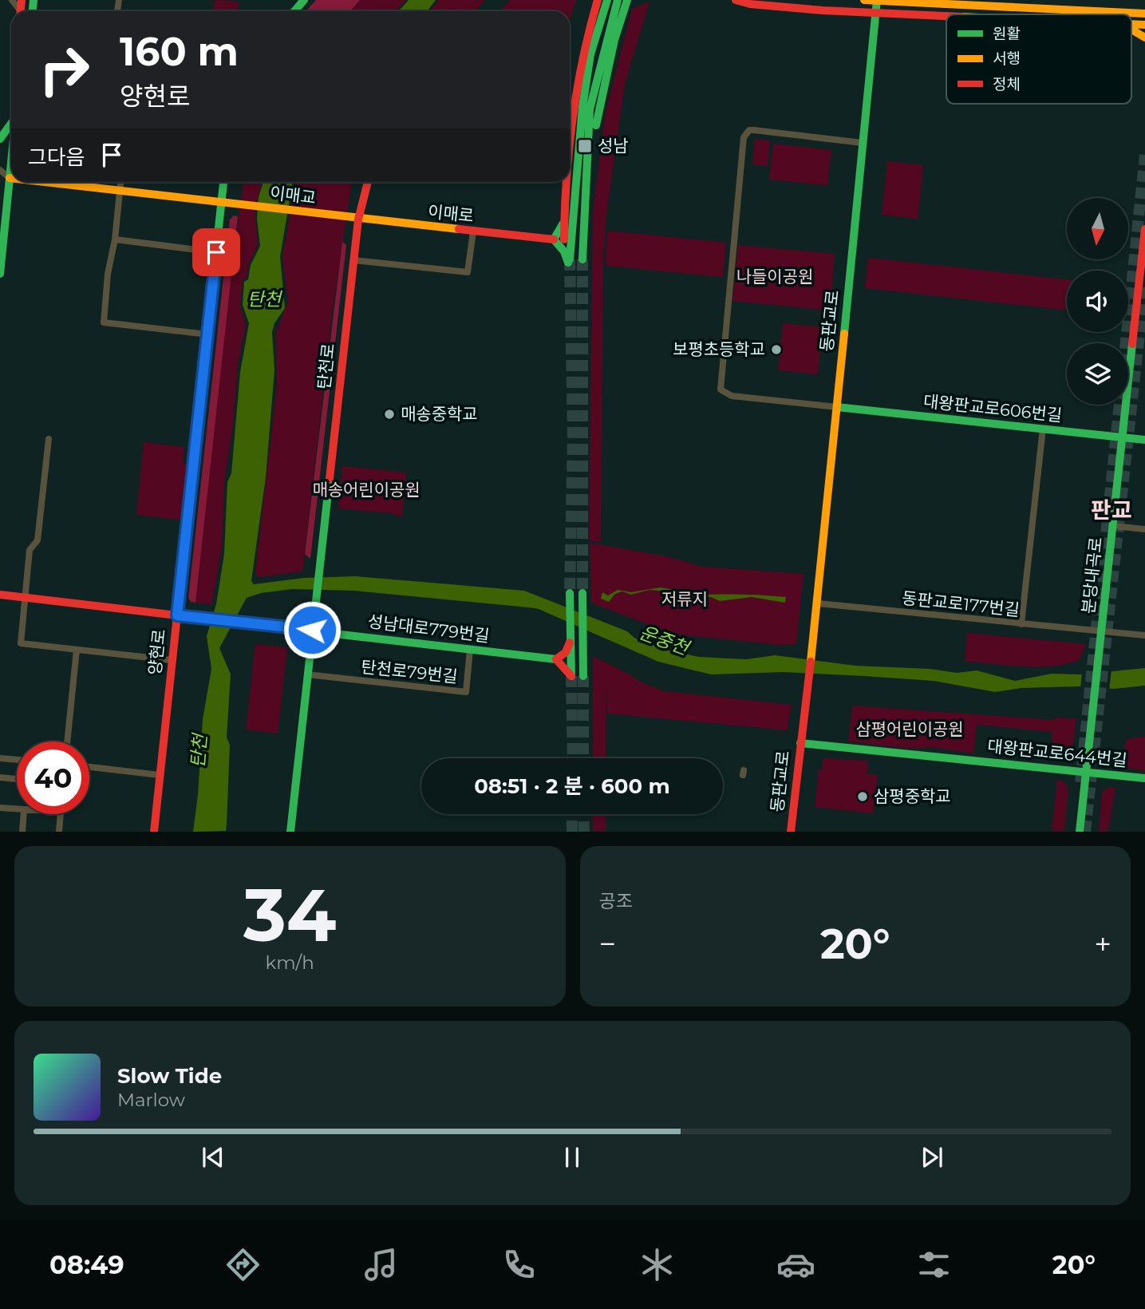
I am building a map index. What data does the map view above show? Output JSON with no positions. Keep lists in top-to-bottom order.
{
  "streets": {
    "main road": [
      "이매교",
      "이매로",
      "동판교로",
      "탄천로",
      "대왕판교로606번길",
      "분당내곡로",
      "성남대로779번길",
      "양현로",
      "대왕판교로644번길"
    ],
    "street": ["동판교로177번길", "탄천로79번길"]
  },
  "crossings": [
    ["이매교", "이매로"],
    ["이매교", "양현로"],
    ["이매로", "탄천로"],
    ["동판교로", "대왕판교로606번길"],
    ["동판교로", "동판교로177번길"],
    ["동판교로", "대왕판교로644번길"],
    ["탄천로", "성남대로779번길"],
    ["대왕판교로606번길", "분당내곡로"],
    ["분당내곡로", "동판교로177번길"],
    ["분당내곡로", "대왕판교로644번길"],
    ["성남대로779번길", "양현로"],
    ["성남대로779번길", "탄천로79번길"]
  ],
  "districts": ["판교"],
  "water": ["탄천", "운중천"],
  "parks": [
    "나들이공원",
    "매송어린이공원",
    "저류지",
    "삼평어린이공원"
  ],
  "places": {
    "transit": ["성남"],
    "other": ["보평초등학교", "매송중학교", "삼평중학교"]
  },
  "legend": ["원활", "서행", "정체"],
  "north": "bottom",
  "page": {
    "turn": ["160 m", "양현로"],
    "then": "그다음",
    "limit": "40",
    "trip": "08:51 · 2 분 · 600 m",
    "tile": [
      ["34", "km/h"],
      "공조"
    ],
    "heat": ["−", "20°", "+"],
    "song": ["Slow Tide", "Marlow"],
    "tabs": ["08:49", "20°"]
  }
}
